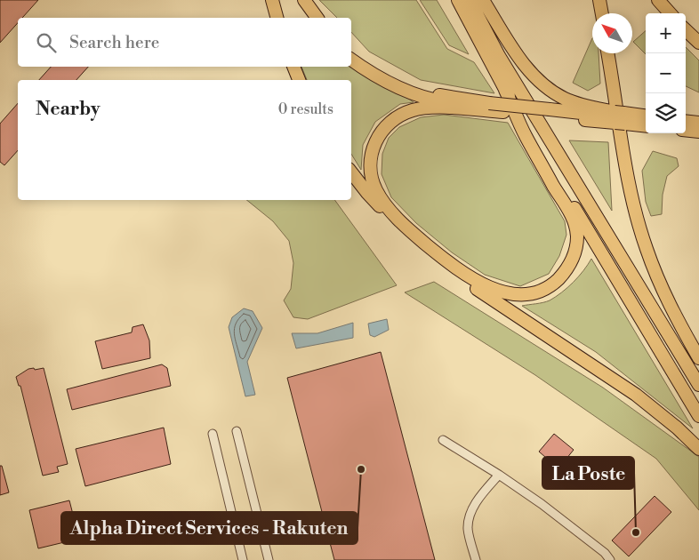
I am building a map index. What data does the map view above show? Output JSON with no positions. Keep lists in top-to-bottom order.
{
  "places": ["Alpha Direct Services - Rakuten", "La Poste"],
  "north": "top left",
  "page": {
    "map_buttons": ["+", "−"],
    "search": "Search here",
    "heading": ["Nearby", "0 results"]
  }
}
